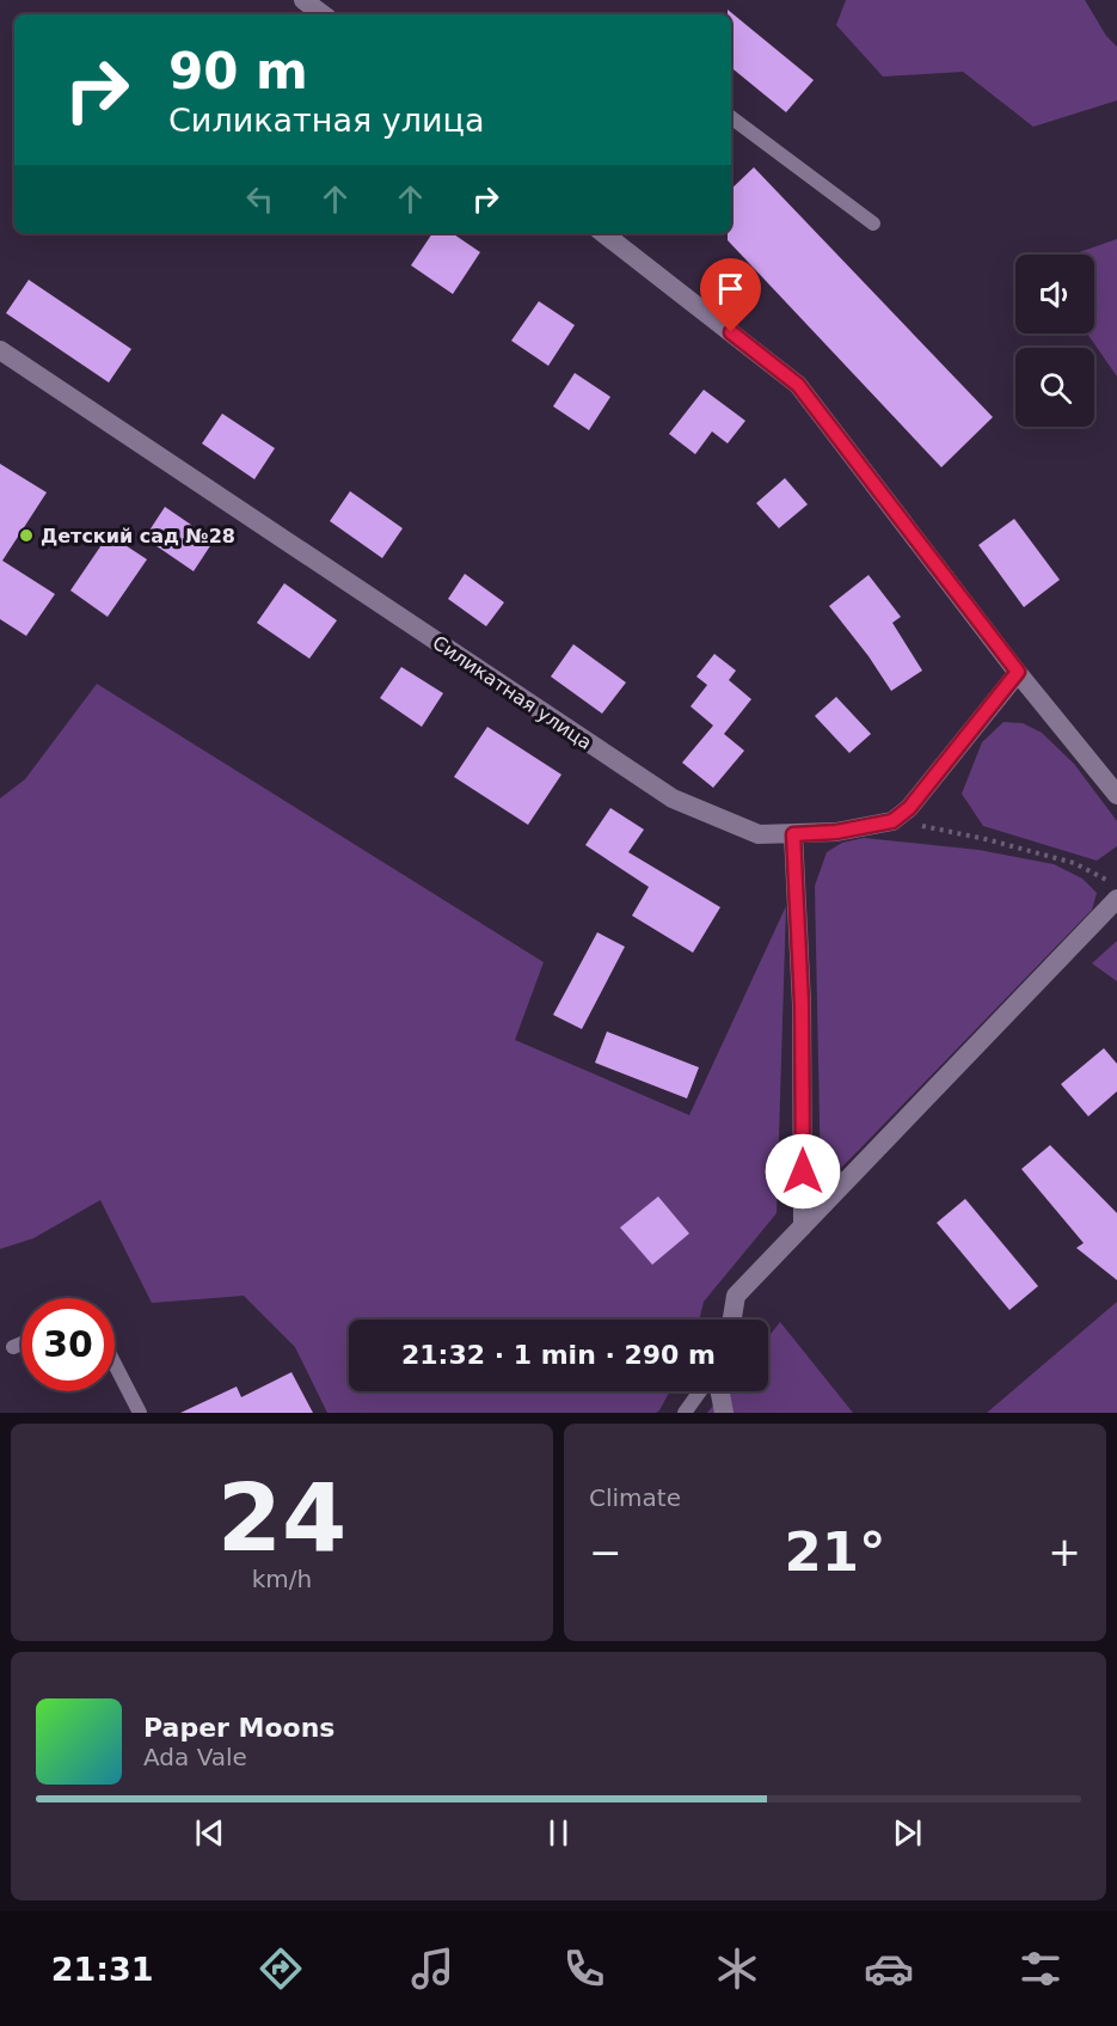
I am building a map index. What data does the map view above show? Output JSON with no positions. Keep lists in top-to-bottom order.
{
  "streets": {
    "street": ["Силикатная улица"]
  },
  "places": ["Детский сад №28"],
  "page": {
    "turn": ["90 m", "Силикатная улица"],
    "limit": "30",
    "trip": "21:32 · 1 min · 290 m",
    "tile": [
      ["24", "km/h"],
      "Climate"
    ],
    "heat": ["−", "21°", "+"],
    "song": ["Paper Moons", "Ada Vale"],
    "tabs": "21:31"
  }
}
